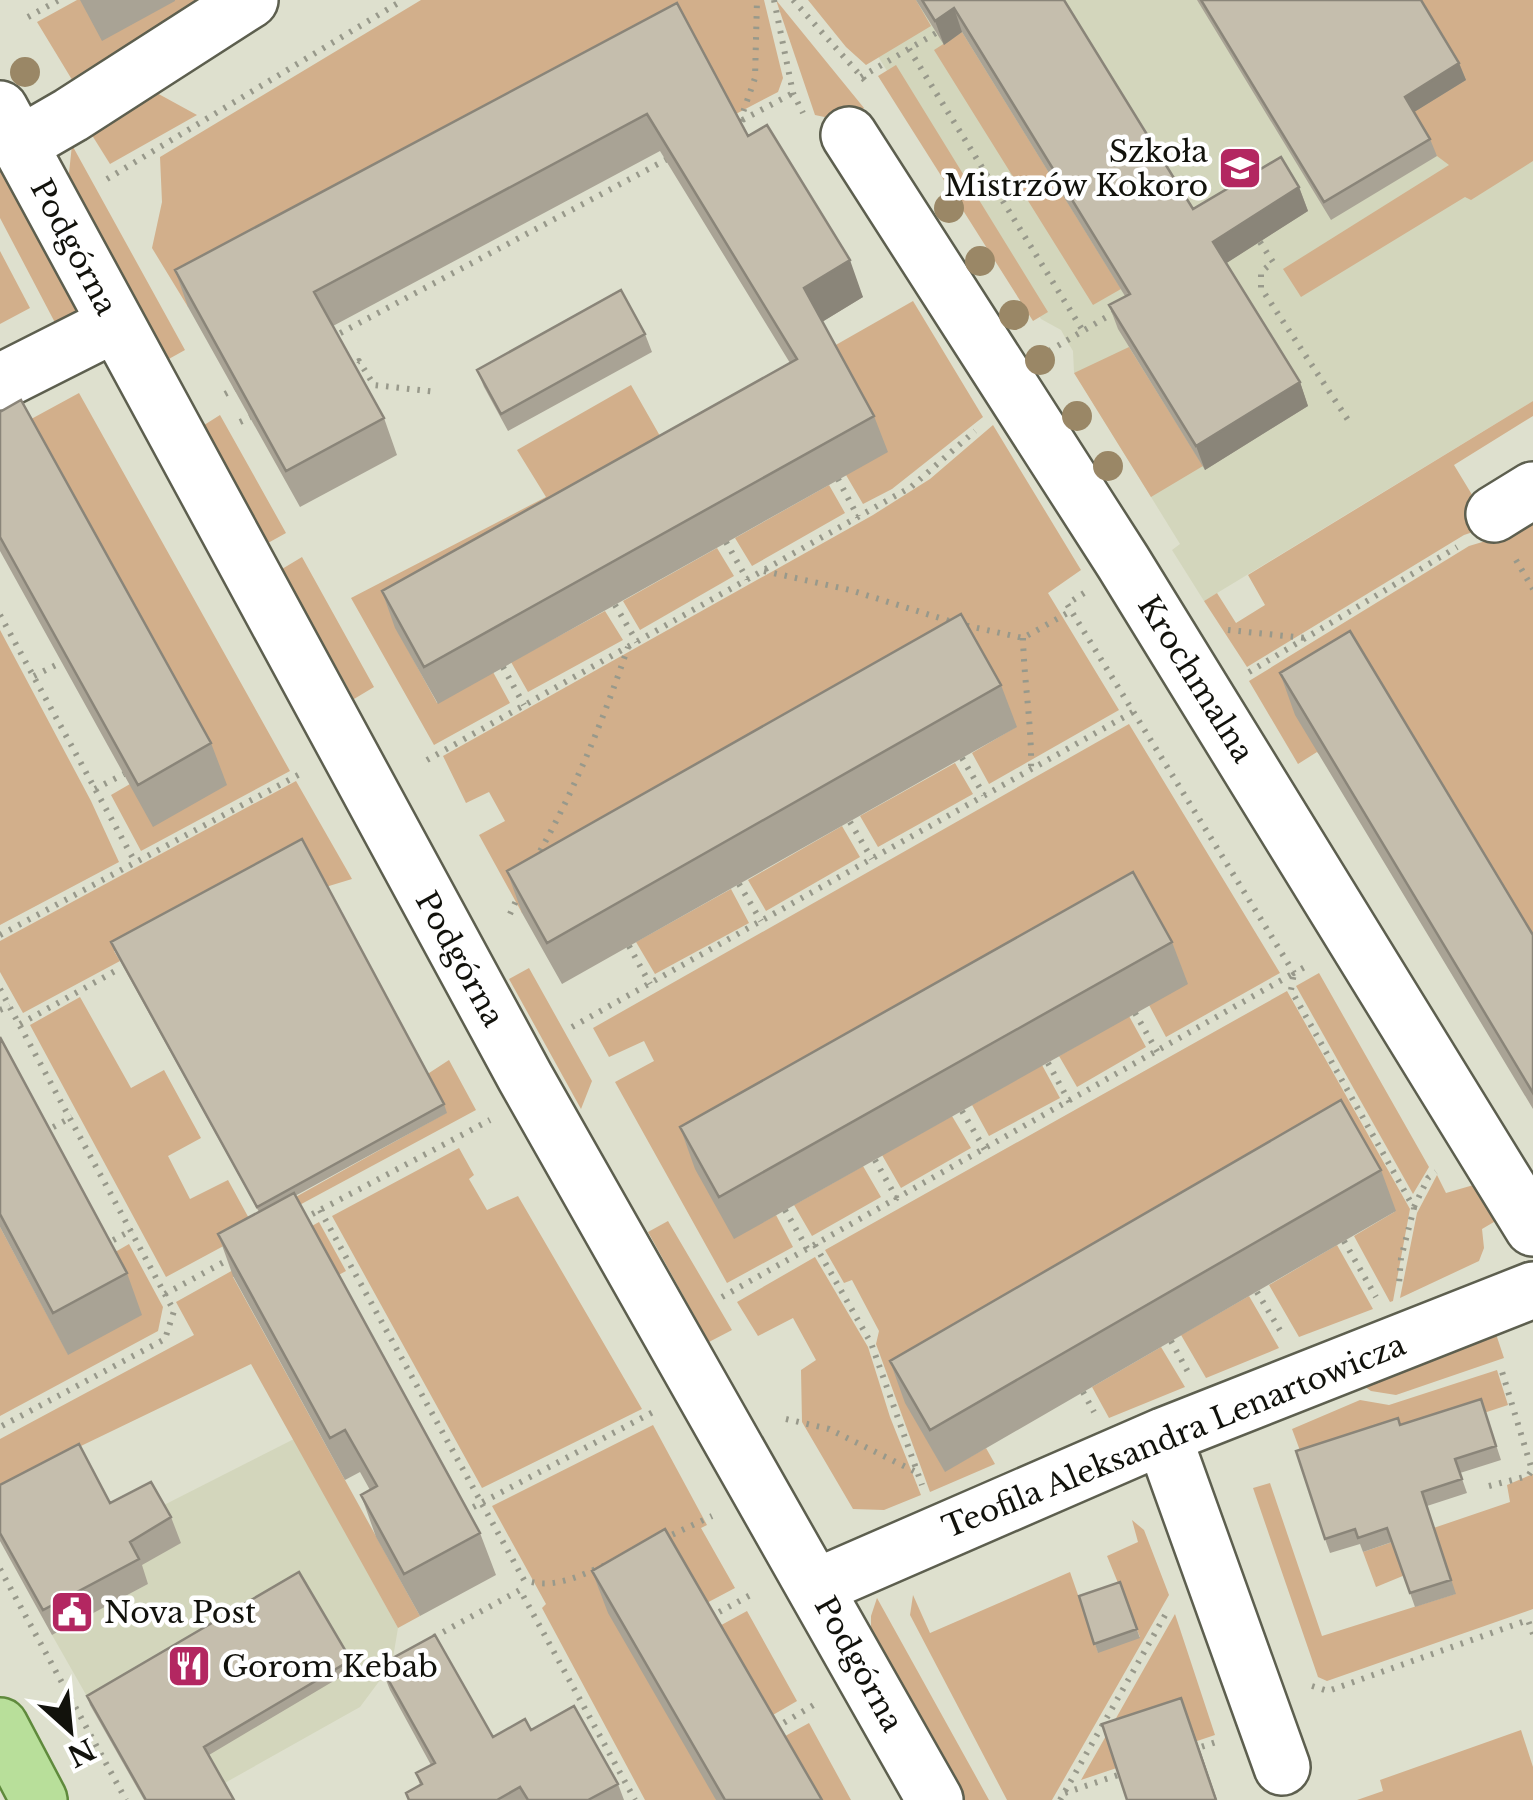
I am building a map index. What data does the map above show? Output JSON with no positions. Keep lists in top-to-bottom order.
{
  "streets": {
    "street": ["Podgórna", "Krochmalna", "Teofila Aleksandra Lenartowicza"]
  },
  "crossings": [
    ["Podgórna", "Teofila Aleksandra Lenartowicza"]
  ],
  "places": {
    "school or university": ["Szkoła Mistrzów Kokoro"],
    "public building": ["Nova Post"],
    "restaurant": ["Gorom Kebab"]
  },
  "north": "bottom right"
}
